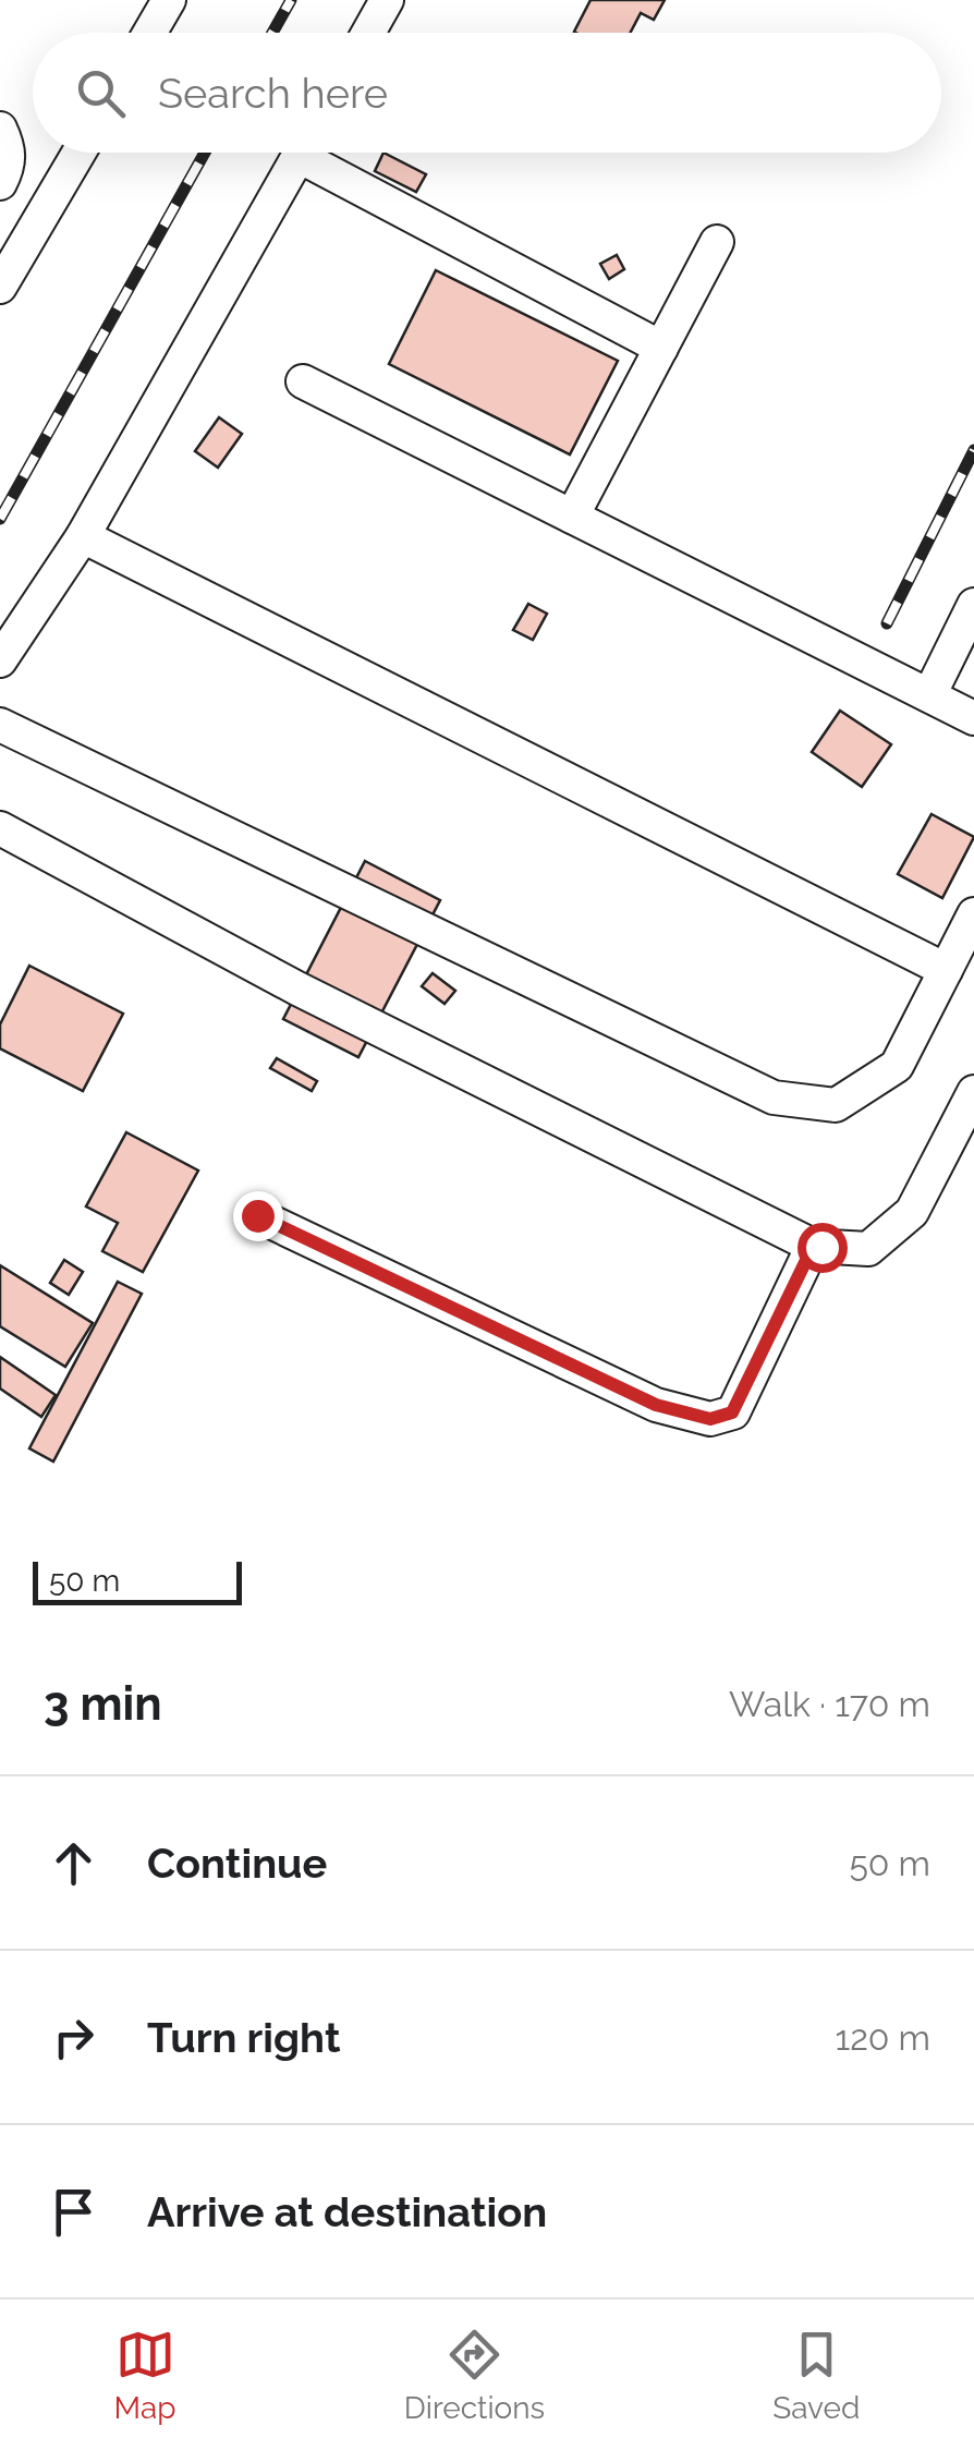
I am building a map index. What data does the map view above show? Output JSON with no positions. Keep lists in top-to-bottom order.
{
  "scale_bar": "50 m",
  "page": {
    "search": "Search here",
    "scale": "50 m",
    "heading": ["3 min", "Walk · 170 m"],
    "list": [
      ["Continue", "50 m"],
      ["Turn right", "120 m"],
      "Arrive at destination"
    ],
    "nav": ["Map", "Directions", "Saved"]
  }
}
